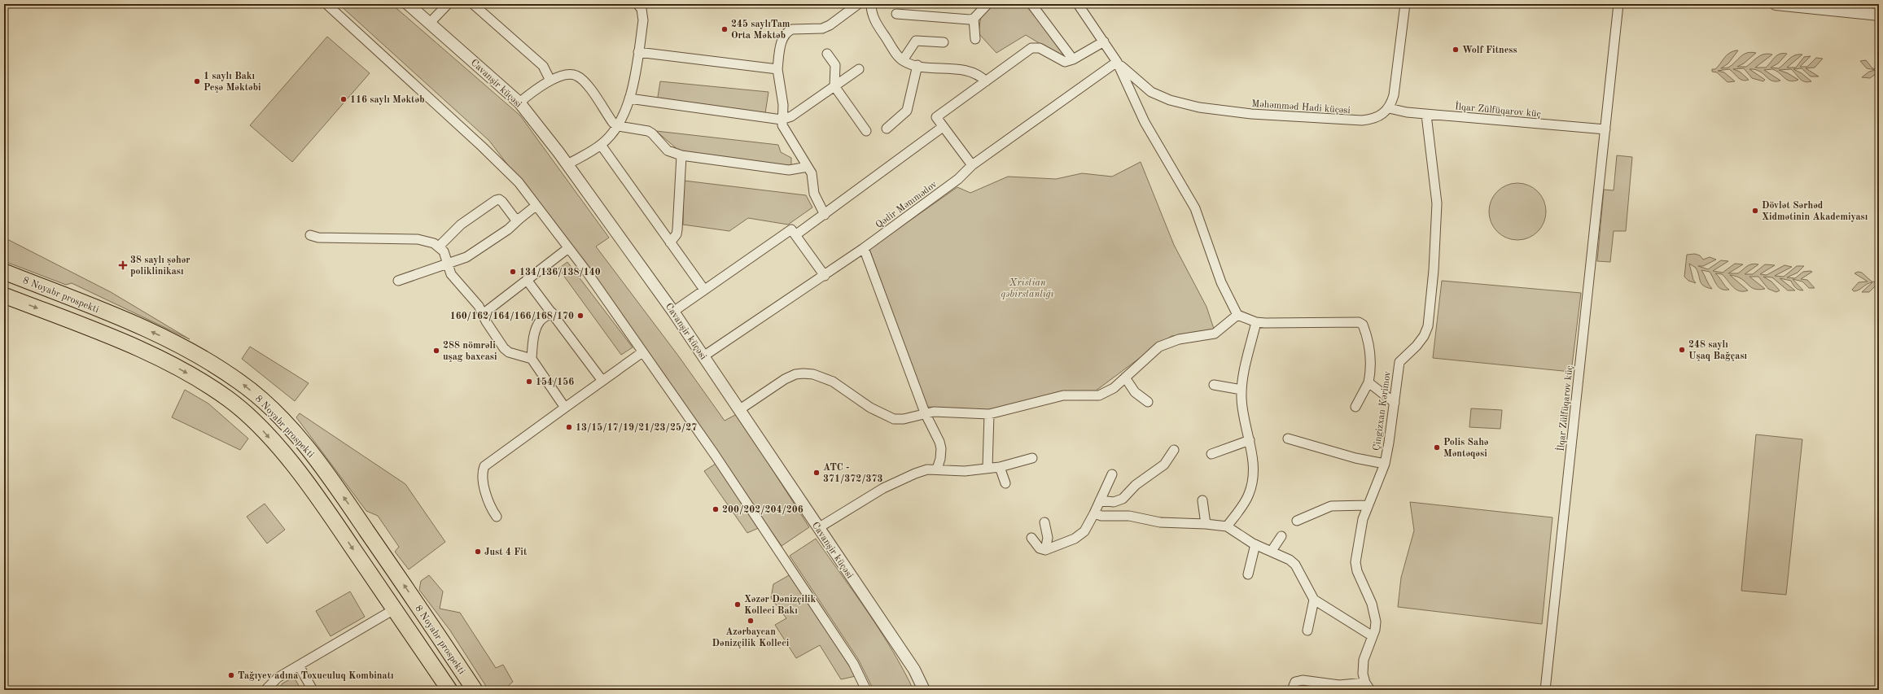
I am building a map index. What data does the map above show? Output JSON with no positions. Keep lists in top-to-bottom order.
{
  "streets": {
    "highway": ["8 Noyabr prospekti"],
    "street": [
      "Cavanşir küçəsi",
      "Məhəmməd Hadi küçəsi",
      "İlqar Zülfüqarov küç",
      "Qədir Məmmədov",
      "Çingizxan Kərimov"
    ]
  },
  "crossings": [
    ["Cavanşir küçəsi", "Qədir Məmmədov"],
    ["Məhəmməd Hadi küçəsi", "İlqar Zülfüqarov küç"],
    ["Məhəmməd Hadi küçəsi", "Qədir Məmmədov"],
    ["İlqar Zülfüqarov küç", "Çingizxan Kərimov"]
  ],
  "parks": ["Xristian qəbirstanlığı"],
  "places": {
    "other": [
      "245 saylıTam Orta Məktəb",
      "Wolf Fitness",
      "1 saylı Bakı Peşə Məktəbi",
      "116 saylı Məktəb",
      "Dövlət Sərhəd Xidmətinin Akademiyası",
      "134/136/138/140",
      "160/162/164/166/168/170",
      "248 saylı Uşaq Bağçası",
      "288 nömrəli uşag baxcasi",
      "154/156",
      "13/15/17/19/21/23/25/27",
      "Polis Sahə Məntəqəsi",
      "ATC - 371/372/373",
      "200/202/204/206",
      "Just 4 Fit",
      "Xəzər Dənizçilik Kolleci Bakı",
      "Azərbaycan Dənizçilik Kolleci",
      "Tağıyev adına Toxuculuq Kombinatı"
    ],
    "health": ["38 saylı şəhər poliklinikası"]
  }
}
